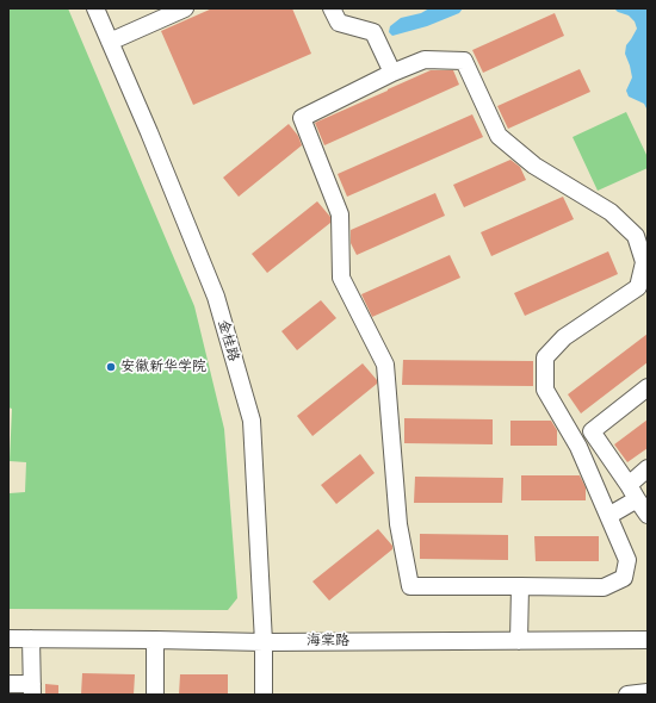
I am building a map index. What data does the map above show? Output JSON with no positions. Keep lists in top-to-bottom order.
{
  "streets": {
    "street": ["金桂路", "海棠路"]
  },
  "crossings": [
    ["金桂路", "海棠路"]
  ],
  "places": ["安徽新华学院"]
}
